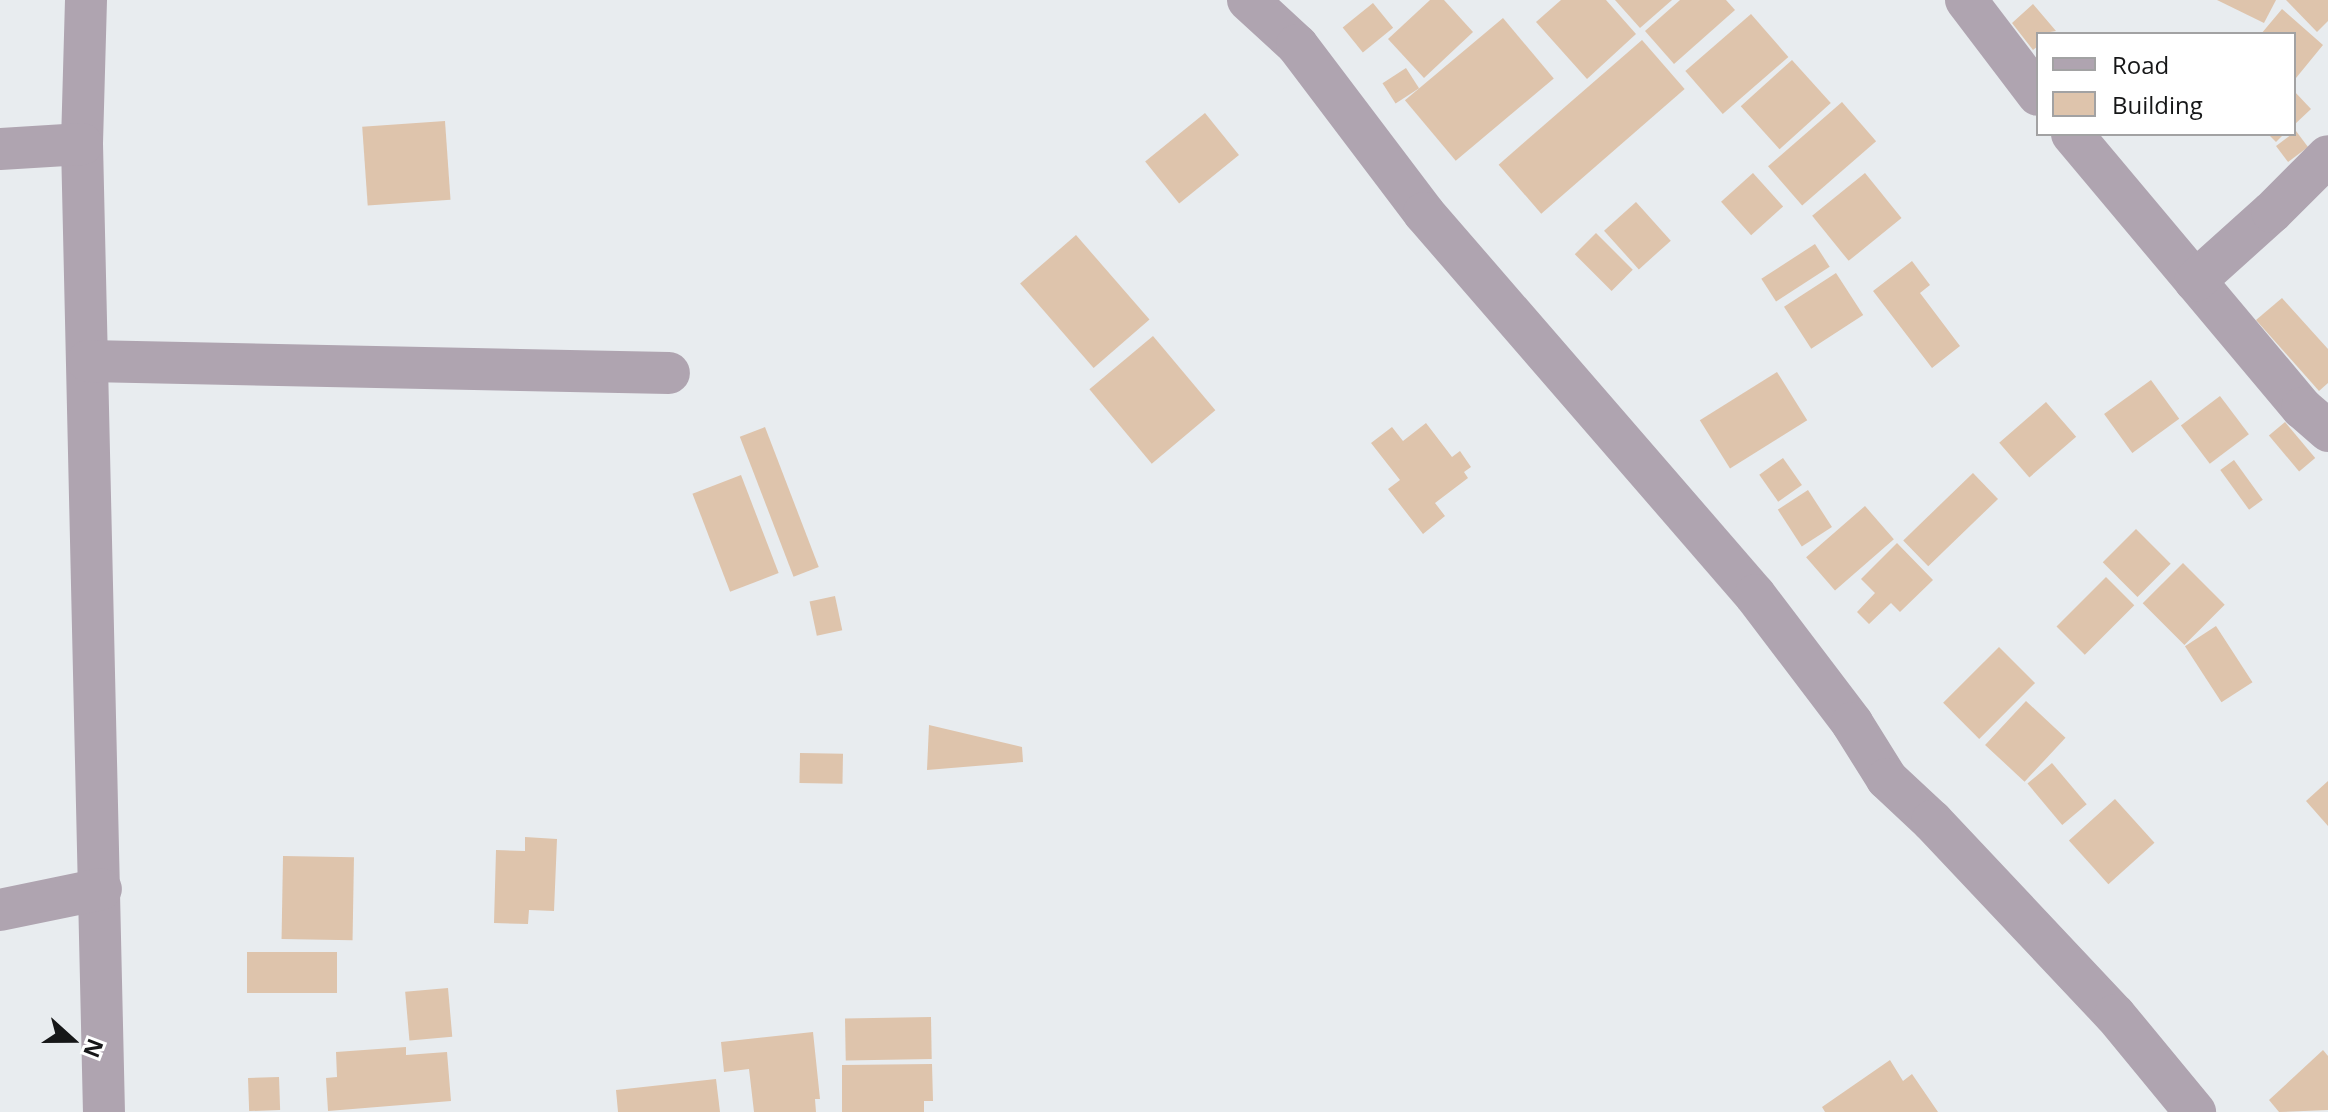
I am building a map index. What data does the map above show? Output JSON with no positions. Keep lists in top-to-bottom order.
{
  "legend": ["Road", "Building"],
  "north": "right"
}
